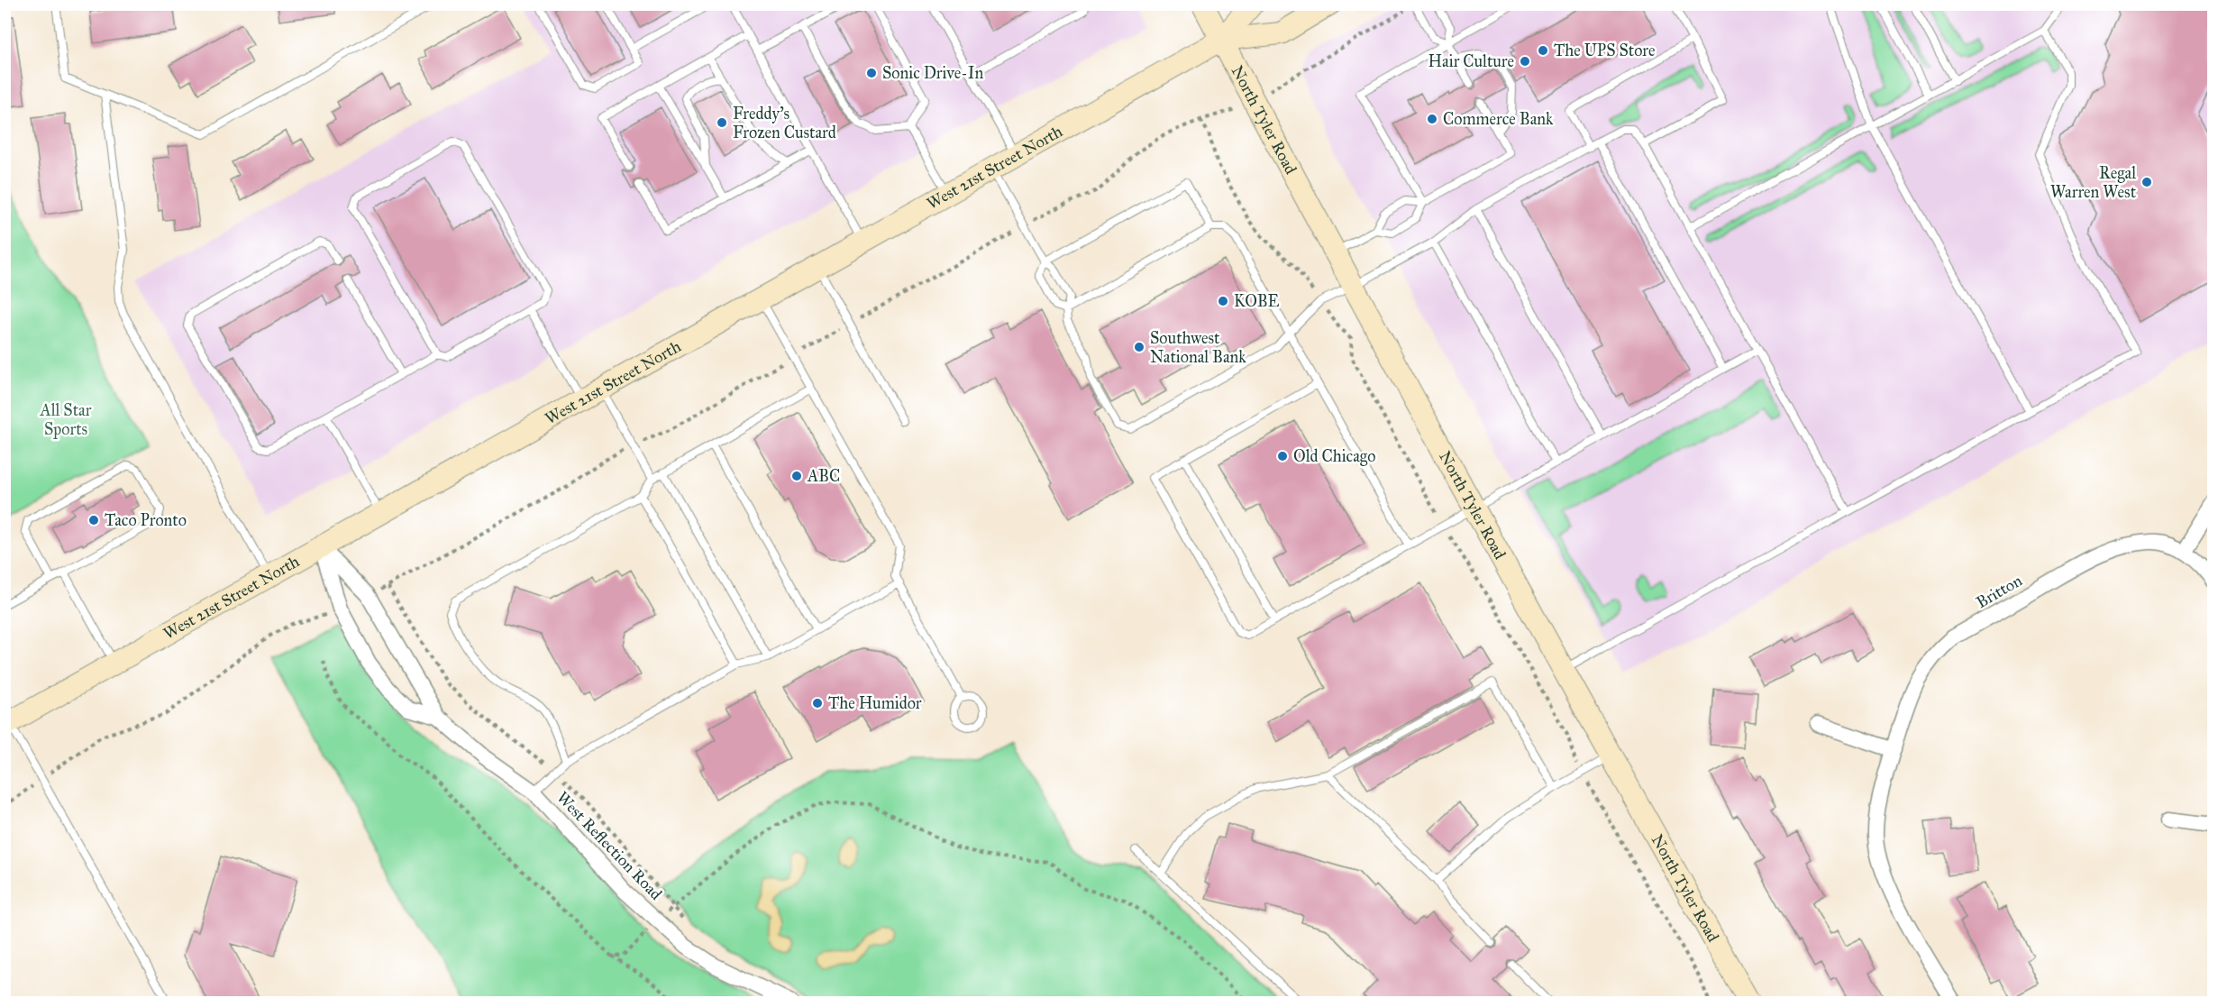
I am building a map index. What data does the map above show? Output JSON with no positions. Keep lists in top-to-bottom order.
{
  "streets": {
    "main road": ["North Tyler Road", "West 21st Street North"],
    "street": ["Britton", "West Reflection Road"]
  },
  "crossings": [
    ["North Tyler Road", "West 21st Street North"],
    ["West 21st Street North", "West Reflection Road"]
  ],
  "parks": ["All Star Sports"],
  "places": [
    "The UPS Store",
    "Hair Culture",
    "Sonic Drive-In",
    "Commerce Bank",
    "Freddy's Frozen Custard",
    "Regal Warren West",
    "KOBE",
    "Southwest National Bank",
    "Old Chicago",
    "ABC",
    "Taco Pronto",
    "The Humidor"
  ]
}
